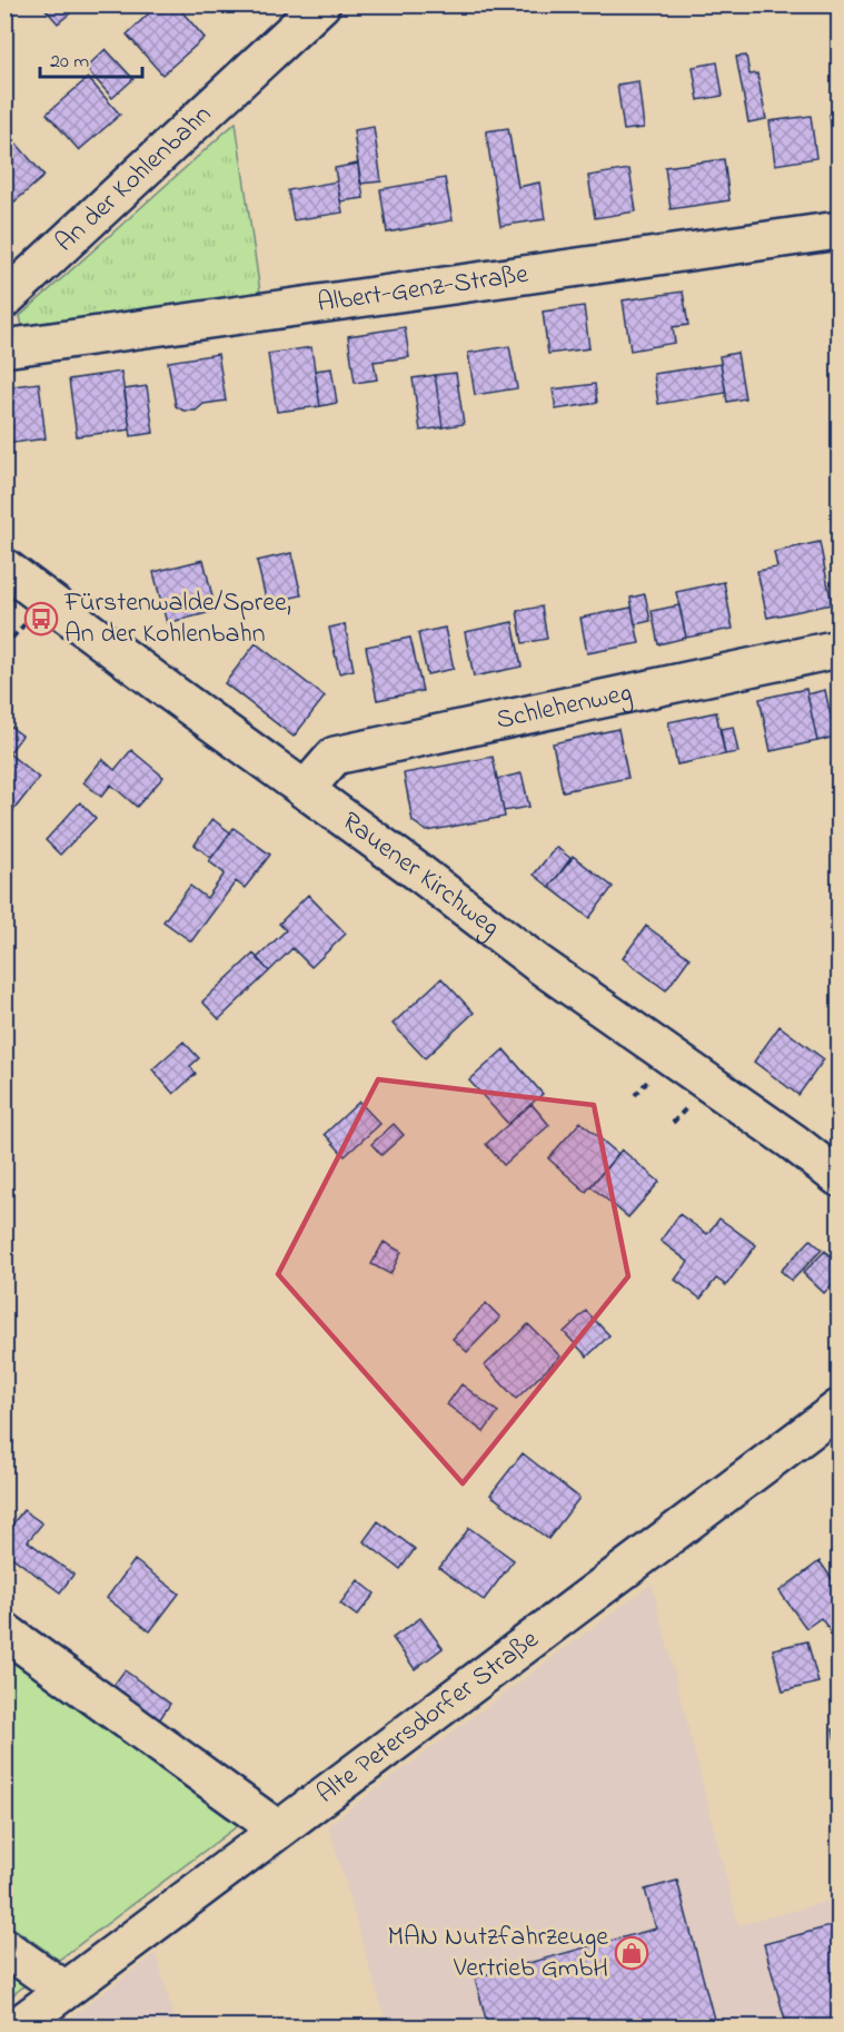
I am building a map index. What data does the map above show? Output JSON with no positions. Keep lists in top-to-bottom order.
{
  "streets": {
    "street": [
      "An der Kohlenbahn",
      "Albert-Genz-Straße",
      "Schlehenweg",
      "Rauener Kirchweg",
      "Alte Petersdorfer Straße"
    ]
  },
  "crossings": [
    ["Schlehenweg", "Rauener Kirchweg"]
  ],
  "places": {
    "bus stop": ["Fürstenwalde/Spree, An der Kohlenbahn"],
    "shop": ["MAN Nutzfahrzeuge Vertrieb GmbH"]
  },
  "scale_bar": "20 m"
}
